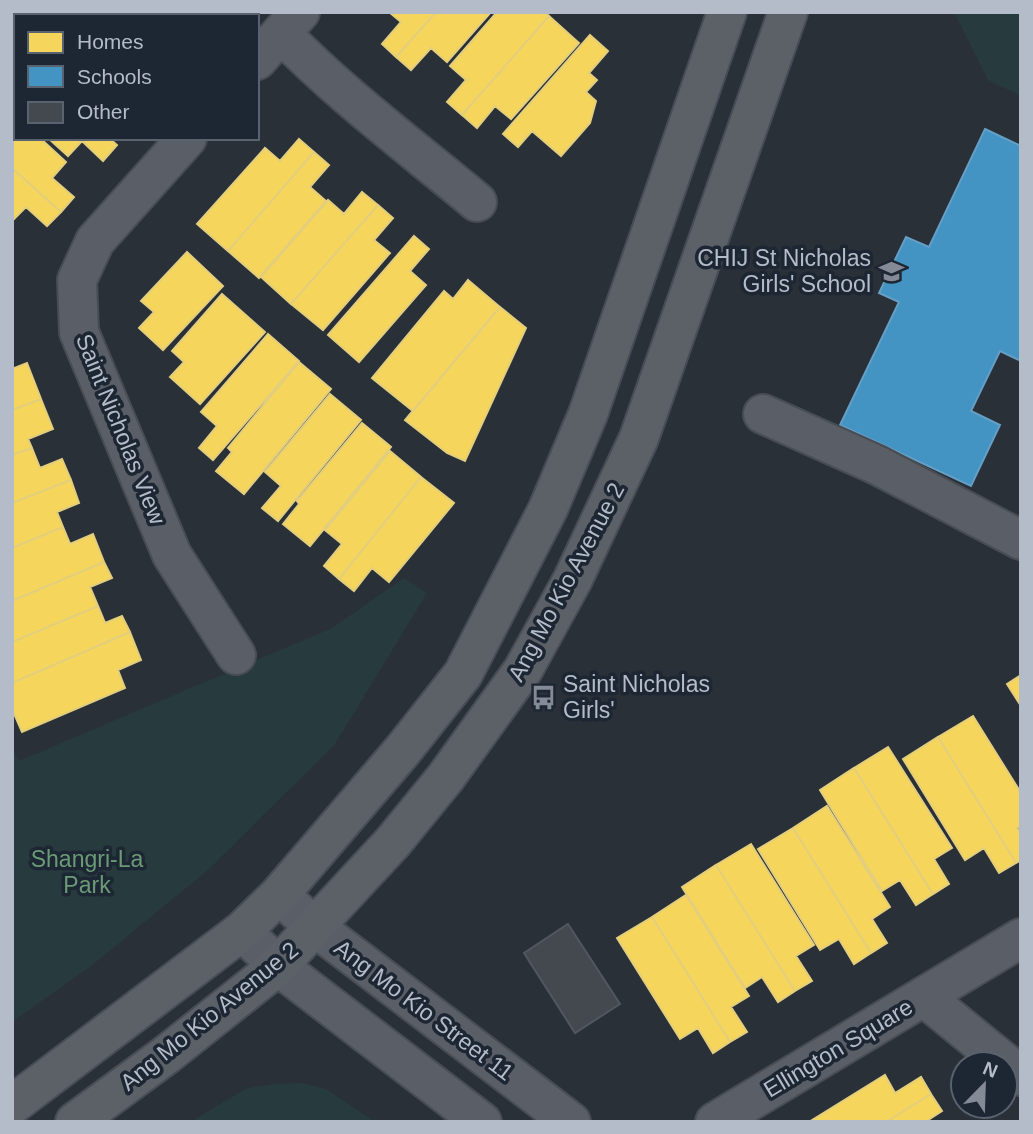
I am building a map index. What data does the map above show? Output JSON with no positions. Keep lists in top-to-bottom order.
{
  "streets": {
    "main road": ["Ang Mo Kio Avenue 2"],
    "street": ["Saint Nicholas View", "Ang Mo Kio Street 11", "Ellington Square"]
  },
  "crossings": [
    ["Ang Mo Kio Avenue 2", "Ang Mo Kio Street 11"]
  ],
  "parks": ["Shangri-La Park"],
  "places": {
    "school or university": ["CHIJ St Nicholas Girls' School"],
    "bus stop": ["Saint Nicholas Girls'"]
  },
  "legend": ["Homes", "Schools", "Other"],
  "north": "top right"
}
